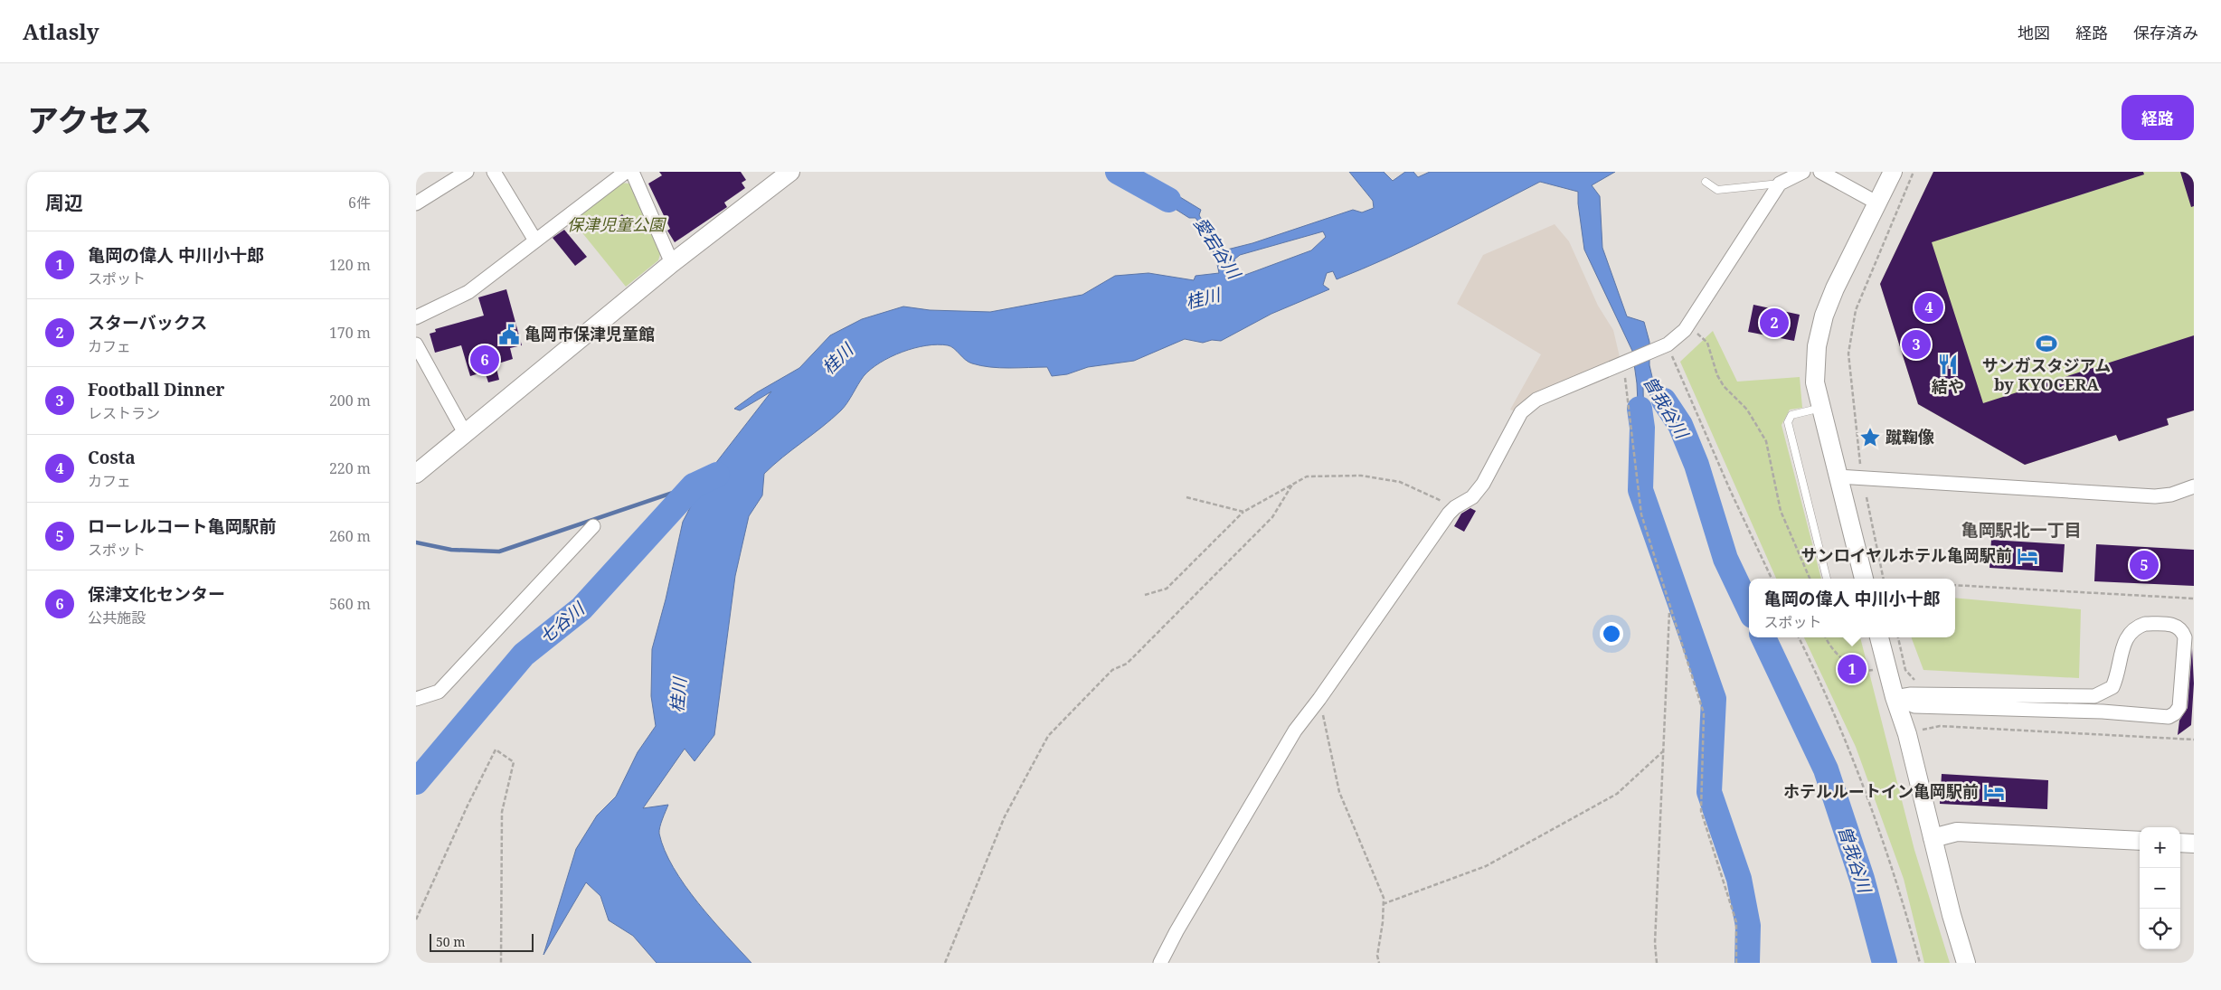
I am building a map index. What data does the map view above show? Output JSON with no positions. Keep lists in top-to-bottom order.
{
  "districts": ["亀岡駅北一丁目"],
  "water": [
    "愛宕谷川",
    "桂川",
    "曽我谷川",
    "七谷川"
  ],
  "parks": ["保津児童公園"],
  "places": {
    "public building": ["亀岡市保津児童館"],
    "sports": ["サンガスタジアム by KYOCERA"],
    "restaurant": ["結や"],
    "place": ["蹴鞠像"],
    "hotel": ["サンロイヤルホテル亀岡駅前", "ホテルルートイン亀岡駅前"]
  },
  "scale_bar": "50 m",
  "page": {
    "header": "Atlasly",
    "nav": ["地図", "経路", "保存済み"],
    "title": "アクセス",
    "buttons": "経路",
    "heading": ["周辺", "6件"],
    "list": [
      {
        "mark": "1",
        "name": "亀岡の偉人 中川小十郎",
        "note": "スポット",
        "value": "120 m"
      },
      {
        "mark": "2",
        "name": "スターバックス",
        "note": "カフェ",
        "value": "170 m"
      },
      {
        "mark": "3",
        "name": "Football Dinner",
        "note": "レストラン",
        "value": "200 m"
      },
      {
        "mark": "4",
        "name": "Costa",
        "note": "カフェ",
        "value": "220 m"
      },
      {
        "mark": "5",
        "name": "ローレルコート亀岡駅前",
        "note": "スポット",
        "value": "260 m"
      },
      {
        "mark": "6",
        "name": "保津文化センター",
        "note": "公共施設",
        "value": "560 m"
      }
    ],
    "pins": [
      "4",
      "2",
      "3",
      "6",
      "5",
      "1"
    ],
    "popup": ["亀岡の偉人 中川小十郎", "スポット"],
    "map_buttons": ["+", "−"],
    "scale": "50 m"
  }
}
